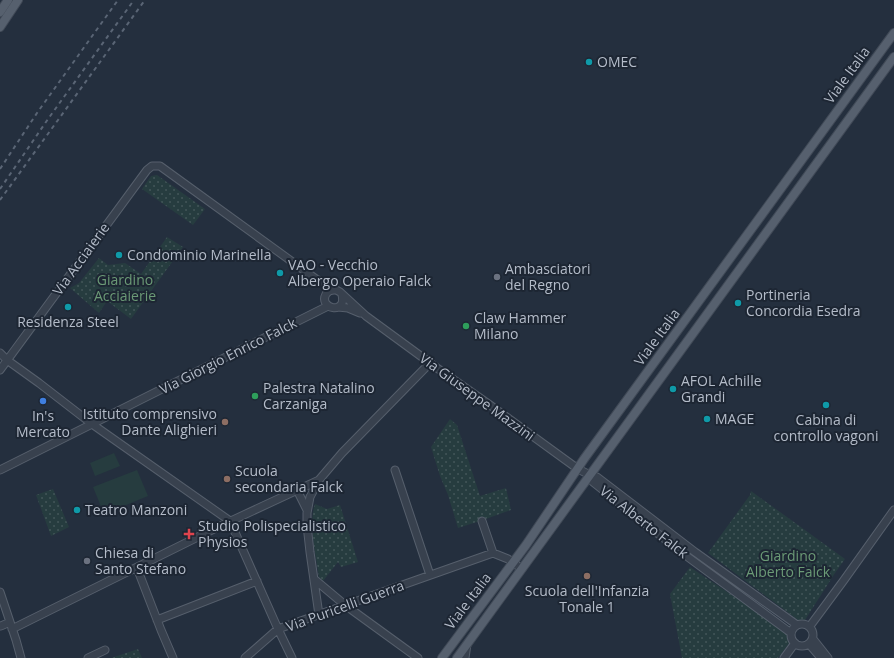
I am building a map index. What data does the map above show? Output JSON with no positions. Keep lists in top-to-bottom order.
{
  "streets": {
    "main road": ["Viale Italia"],
    "street": [
      "Via Acciaierie",
      "Via Giorgio Enrico Falck",
      "Via Giuseppe Mazzini",
      "Via Alberto Falck",
      "Via Puricelli Guerra"
    ]
  },
  "crossings": [
    ["Viale Italia", "Via Giuseppe Mazzini"],
    ["Viale Italia", "Via Alberto Falck"],
    ["Via Acciaierie", "Via Giuseppe Mazzini"],
    ["Via Giorgio Enrico Falck", "Via Giuseppe Mazzini"],
    ["Via Giuseppe Mazzini", "Via Alberto Falck"]
  ],
  "parks": ["Giardino Acciaierie", "Giardino Alberto Falck"],
  "places": {
    "other": [
      "OMEC",
      "Condominio Marinella",
      "VAO - Vecchio Albergo Operaio Falck",
      "Ambasciatori del Regno",
      "Portineria Concordia Esedra",
      "Residenza Steel",
      "Claw Hammer Milano",
      "AFOL Achille Grandi",
      "Palestra Natalino Carzaniga",
      "In's Mercato",
      "Cabina di controllo vagoni",
      "MAGE",
      "Istituto comprensivo Dante Alighieri",
      "Scuola secondaria Falck",
      "Teatro Manzoni",
      "Chiesa di Santo Stefano",
      "Scuola dell'Infanzia Tonale 1"
    ],
    "health": ["Studio Polispecialistico Physios"]
  }
}
